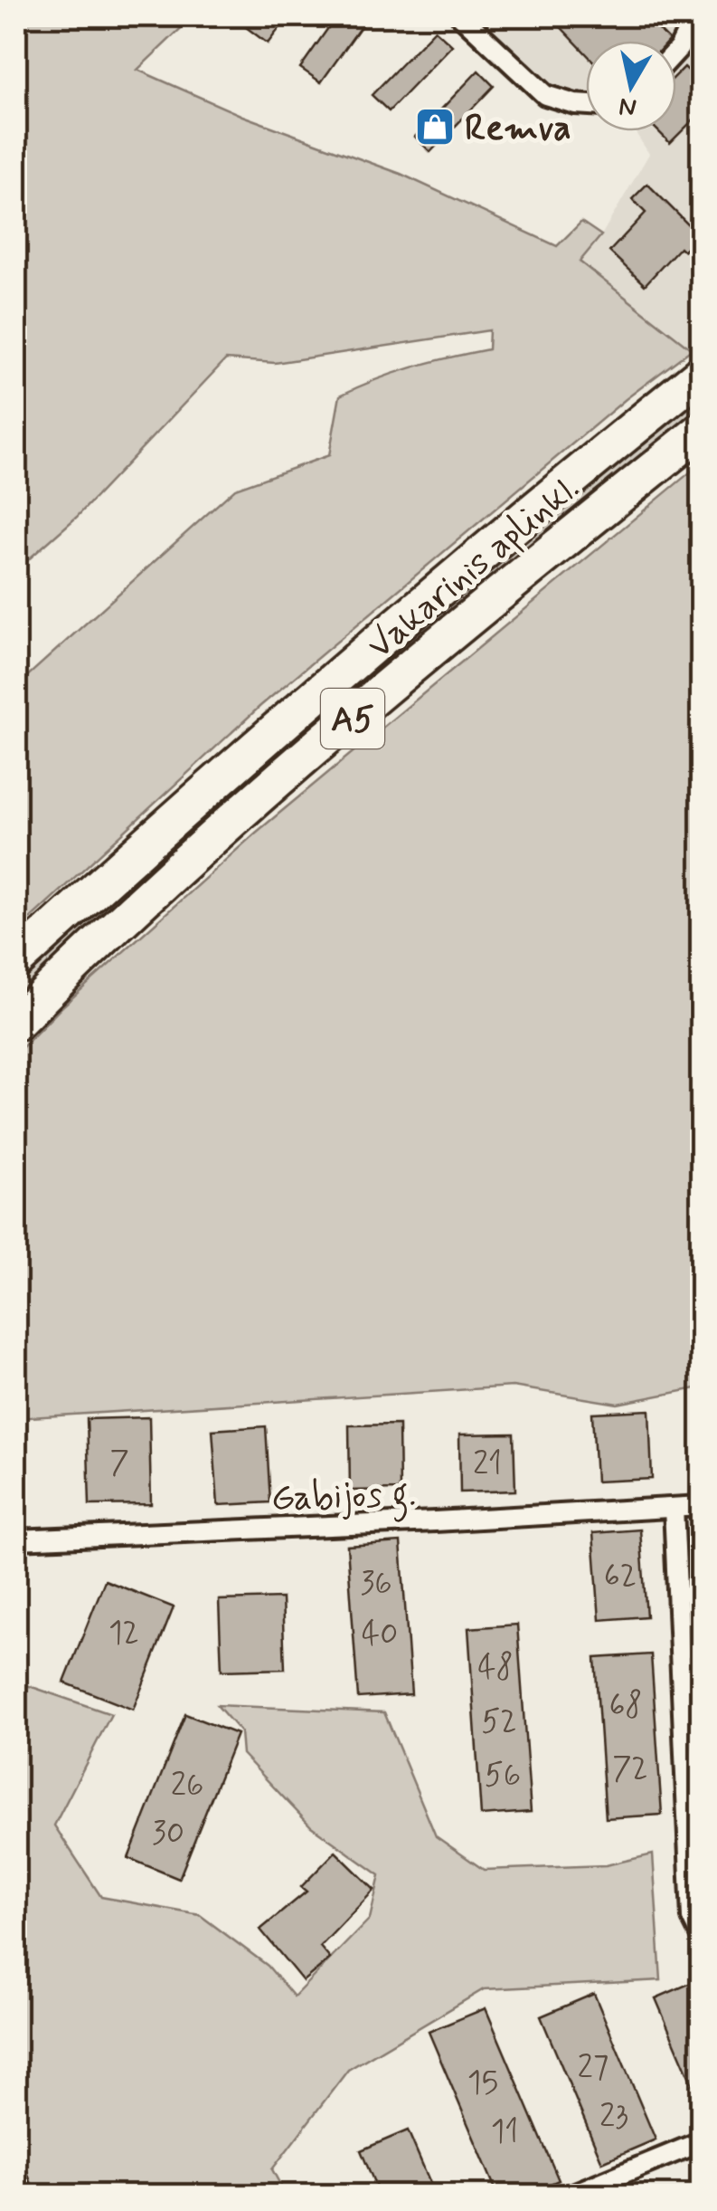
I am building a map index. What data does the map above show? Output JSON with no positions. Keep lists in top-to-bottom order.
{
  "streets": {
    "highway": ["Vakarinis aplinkl.", "A5"],
    "street": ["Gabijos g."]
  },
  "places": {
    "shop": ["Remva"]
  },
  "house_numbers": [
    "7",
    "21",
    "62",
    "36",
    "12",
    "40",
    "48",
    "68",
    "52",
    "72",
    "56",
    "26",
    "30",
    "27",
    "15",
    "23",
    "11"
  ],
  "north": "bottom"
}
